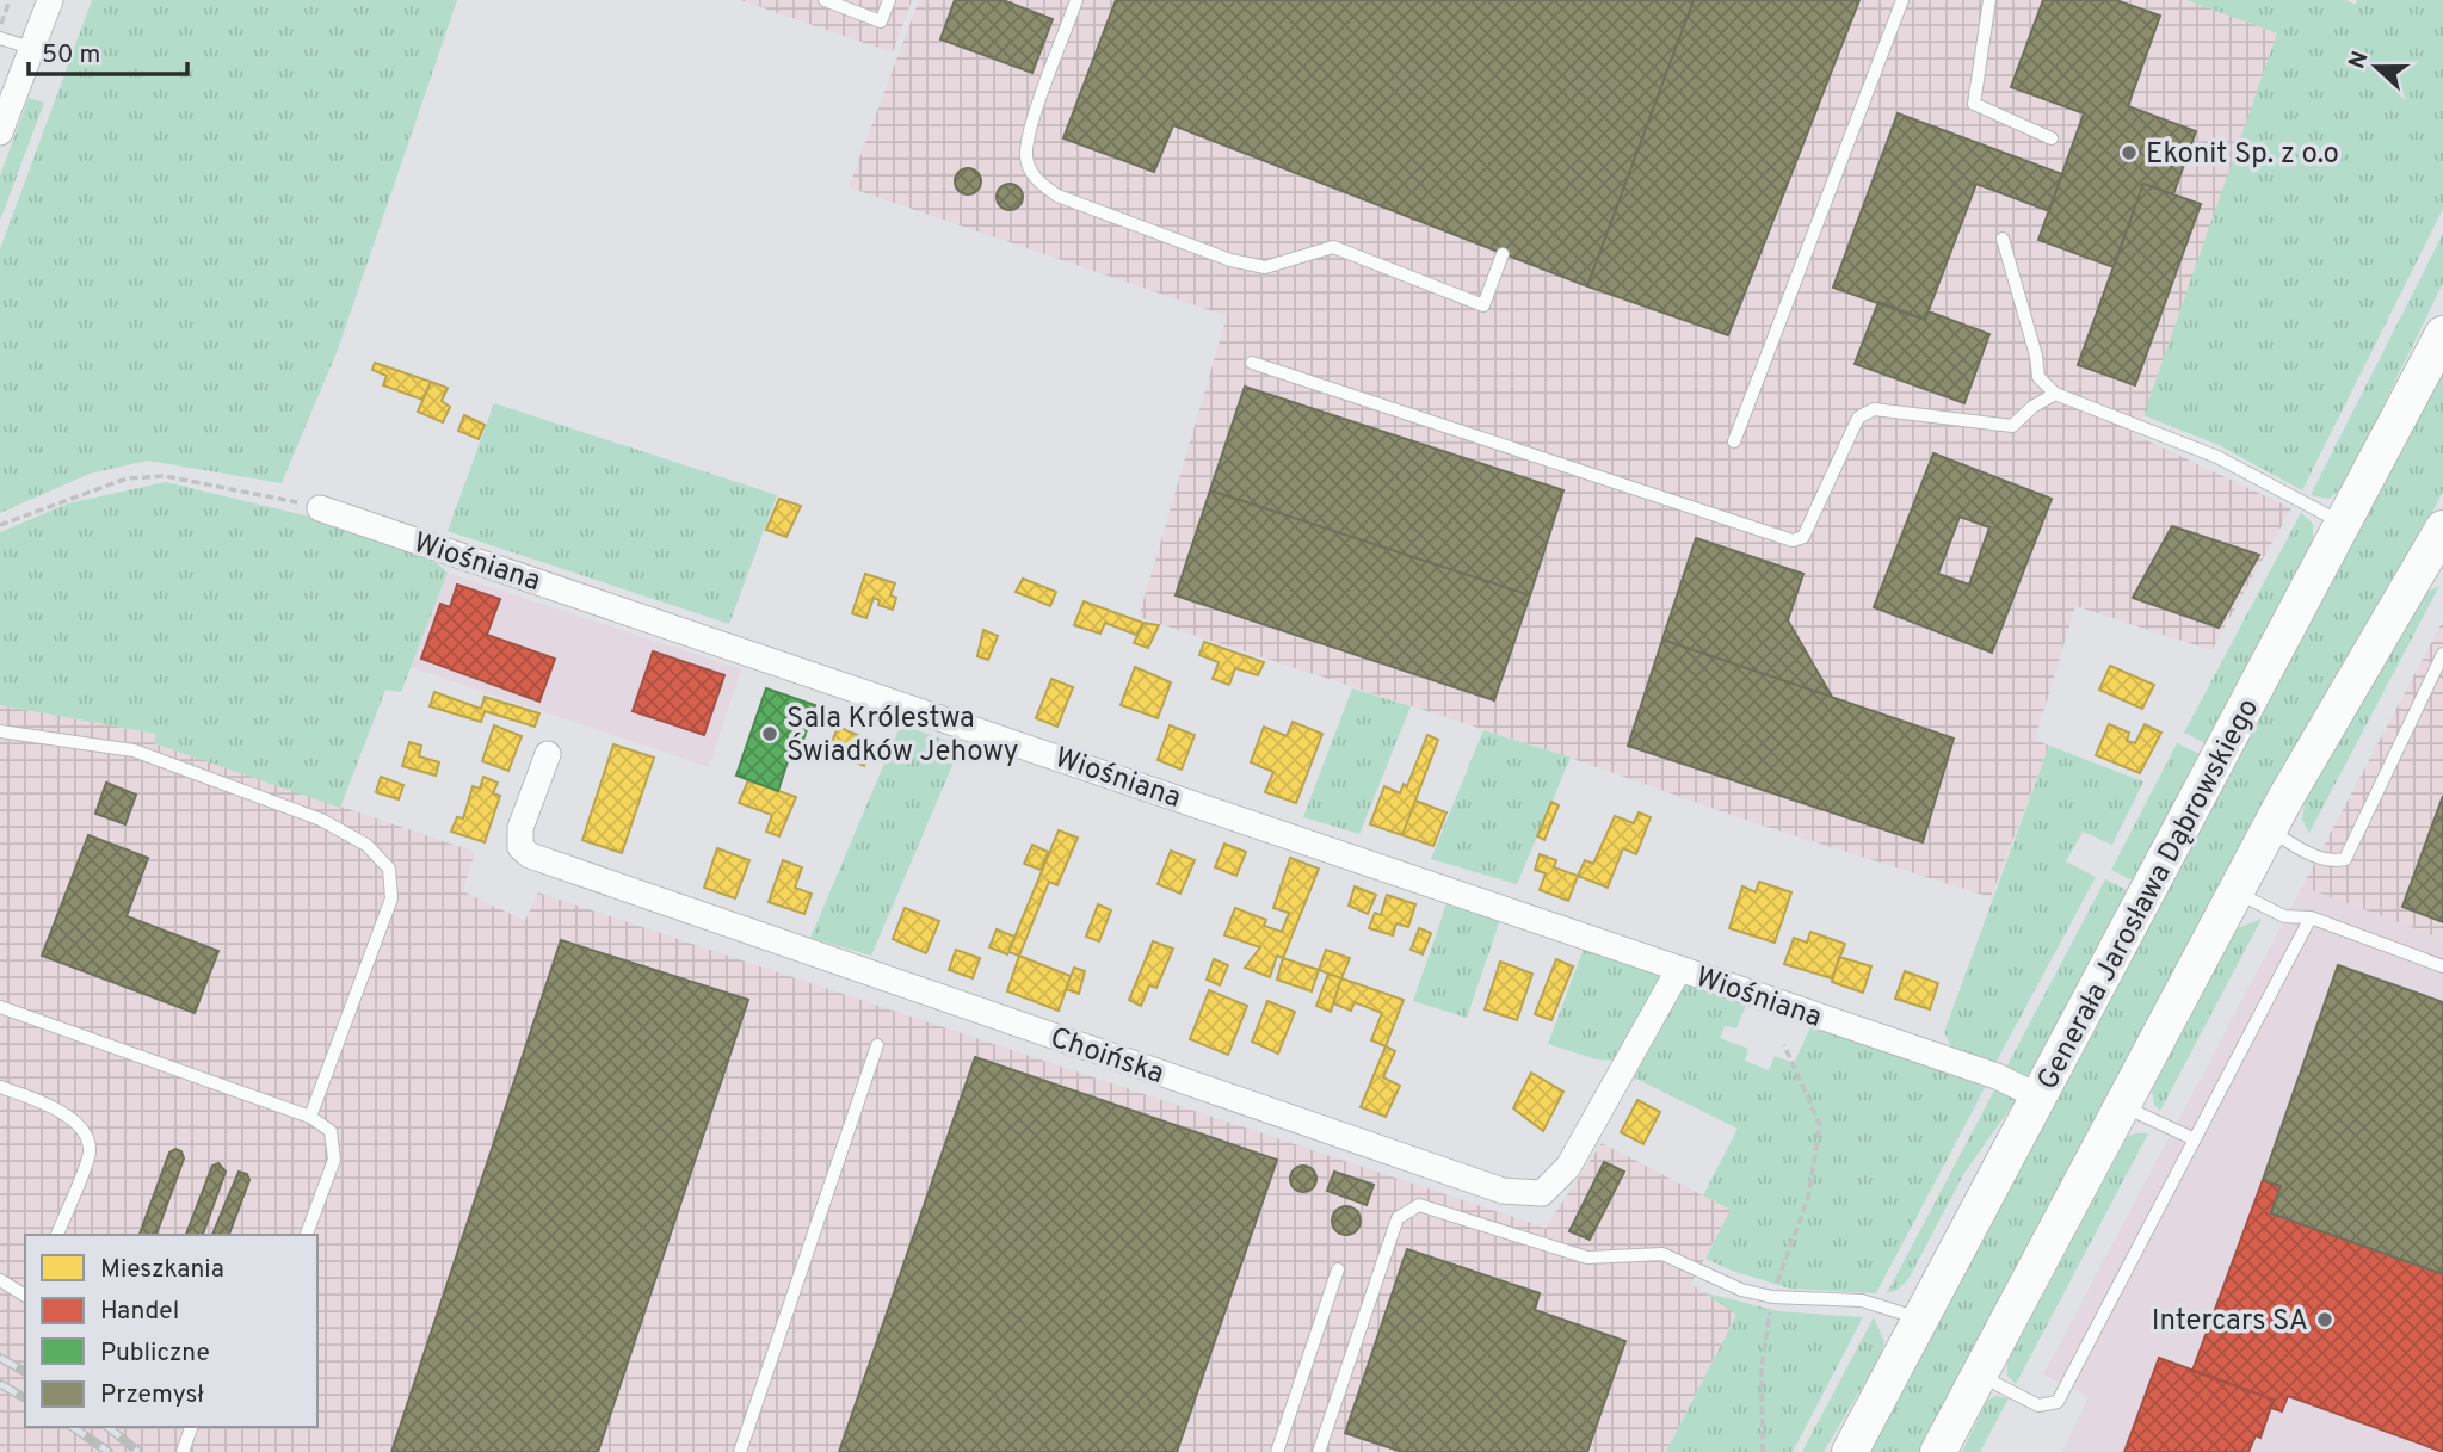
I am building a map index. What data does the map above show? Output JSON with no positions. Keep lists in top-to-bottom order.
{
  "streets": {
    "main road": ["Generała Jarosława Dąbrowskiego"],
    "street": ["Wiośniana", "Choińska"]
  },
  "crossings": [
    ["Wiośniana", "Generała Jarosława Dąbrowskiego"],
    ["Wiośniana", "Choińska"]
  ],
  "places": ["Ekonit Sp. z o.o", "Sala Królestwa Świadków Jehowy", "Intercars SA"],
  "legend": [
    "Mieszkania",
    "Handel",
    "Publiczne",
    "Przemysł"
  ],
  "scale_bar": "50 m",
  "north": "left"
}
